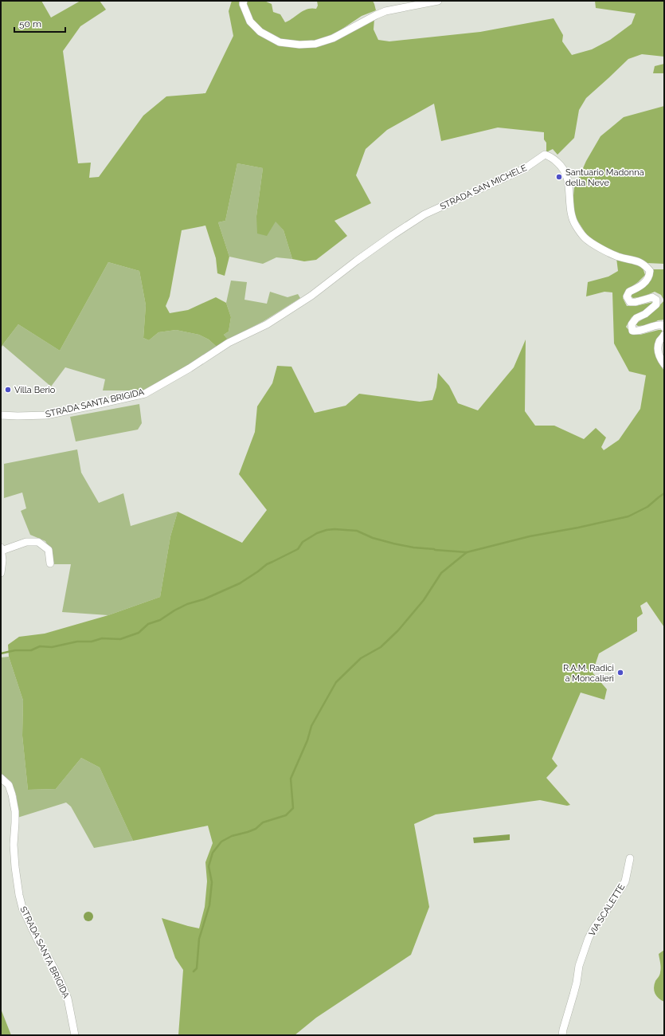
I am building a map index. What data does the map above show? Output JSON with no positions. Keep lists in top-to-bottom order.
{
  "streets": {
    "street": ["STRADA SAN MICHELE", "STRADA SANTA BRIGIDA", "VIA SCALETTE"]
  },
  "crossings": [
    ["STRADA SAN MICHELE", "STRADA SANTA BRIGIDA"]
  ],
  "places": ["Santuario Madonna della Neve", "Villa Berio", "R.A.M. Radici a Moncalieri"],
  "scale_bar": "50 m"
}
